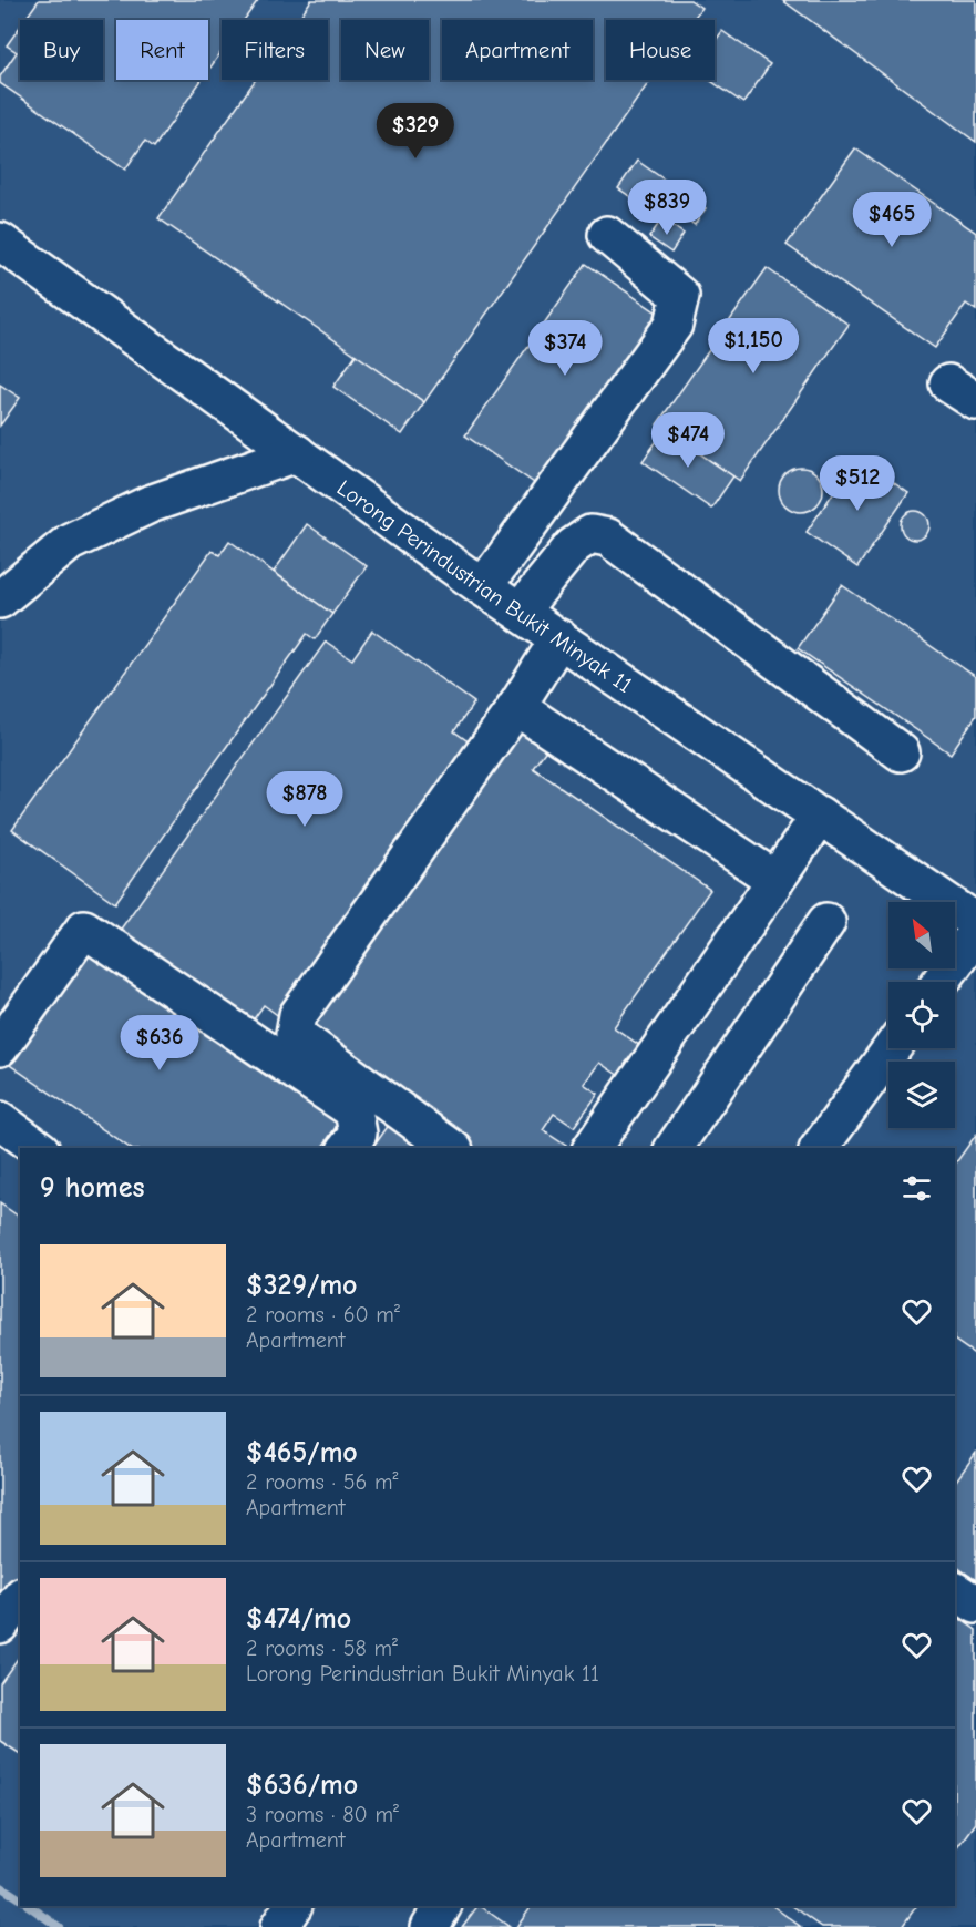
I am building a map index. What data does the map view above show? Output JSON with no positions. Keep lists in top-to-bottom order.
{
  "streets": {
    "street": ["Lorong Perindustrian Bukit Minyak 11"]
  },
  "north": "top left",
  "page": {
    "chip": [
      "Buy",
      "Rent",
      "Filters",
      "New",
      "Apartment",
      "House"
    ],
    "price": [
      "$329",
      "$839",
      "$465",
      "$1,150",
      "$374",
      "$474",
      "$512",
      "$878",
      "$636"
    ],
    "heading": "9 homes",
    "list": [
      {
        "name": "$329/mo",
        "note": "2 rooms · 60 m² · Apartment"
      },
      {
        "name": "$465/mo",
        "note": "2 rooms · 56 m² · Apartment"
      },
      {
        "name": "$474/mo",
        "note": "2 rooms · 58 m² · Lorong Perindustrian Bukit Minyak 11"
      },
      {
        "name": "$636/mo",
        "note": "3 rooms · 80 m² · Apartment"
      }
    ]
  }
}
